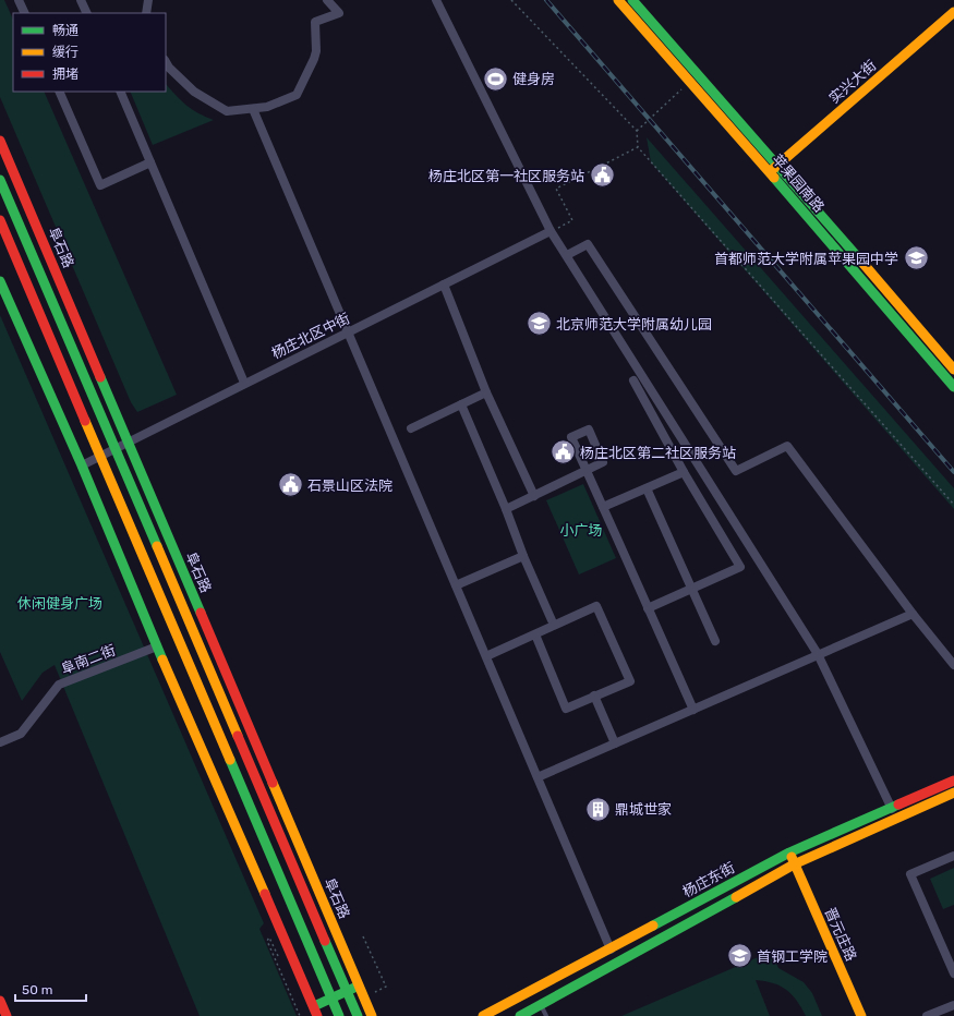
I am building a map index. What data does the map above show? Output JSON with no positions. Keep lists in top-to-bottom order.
{
  "streets": {
    "main road": [
      "实兴大街",
      "苹果园南路",
      "阜石路",
      "杨庄东街",
      "晋元庄路"
    ],
    "street": ["杨庄北区中街", "阜南二街"]
  },
  "crossings": [
    ["实兴大街", "苹果园南路"],
    ["阜石路", "杨庄北区中街"],
    ["杨庄东街", "晋元庄路"]
  ],
  "parks": ["小广场", "休闲健身广场"],
  "places": {
    "sports": ["健身房"],
    "public building": ["杨庄北区第一社区服务站", "杨庄北区第二社区服务站", "石景山区法院"],
    "school or university": ["首都师范大学附属苹果园中学", "北京师范大学附属幼儿园", "首钢工学院"],
    "building": ["鼎城世家"]
  },
  "legend": ["畅通", "缓行", "拥堵"],
  "scale_bar": "50 m"
}
